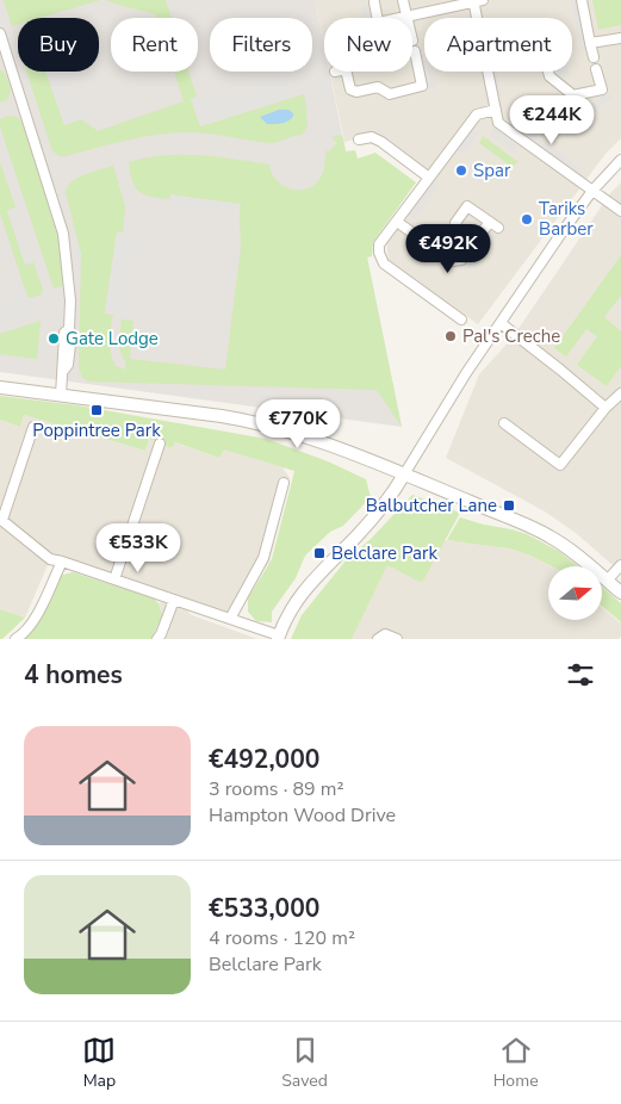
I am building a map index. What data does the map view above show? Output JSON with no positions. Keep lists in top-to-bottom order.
{
  "places": {
    "other": [
      "Spar",
      "Tariks Barber",
      "Pal's Creche",
      "Gate Lodge"
    ],
    "transit": ["Poppintree Park", "Balbutcher Lane", "Belclare Park"]
  },
  "north": "right",
  "page": {
    "chip": [
      "Buy",
      "Rent",
      "Filters",
      "New",
      "Apartment"
    ],
    "price": [
      "€244K",
      "€492K",
      "€770K",
      "€533K"
    ],
    "heading": "4 homes",
    "list": [
      {
        "name": "€492,000",
        "note": "3 rooms · 89 m² · Hampton Wood Drive"
      },
      {
        "name": "€533,000",
        "note": "4 rooms · 120 m² · Belclare Park"
      }
    ],
    "tabs": ["Map", "Saved", "Home"]
  }
}
